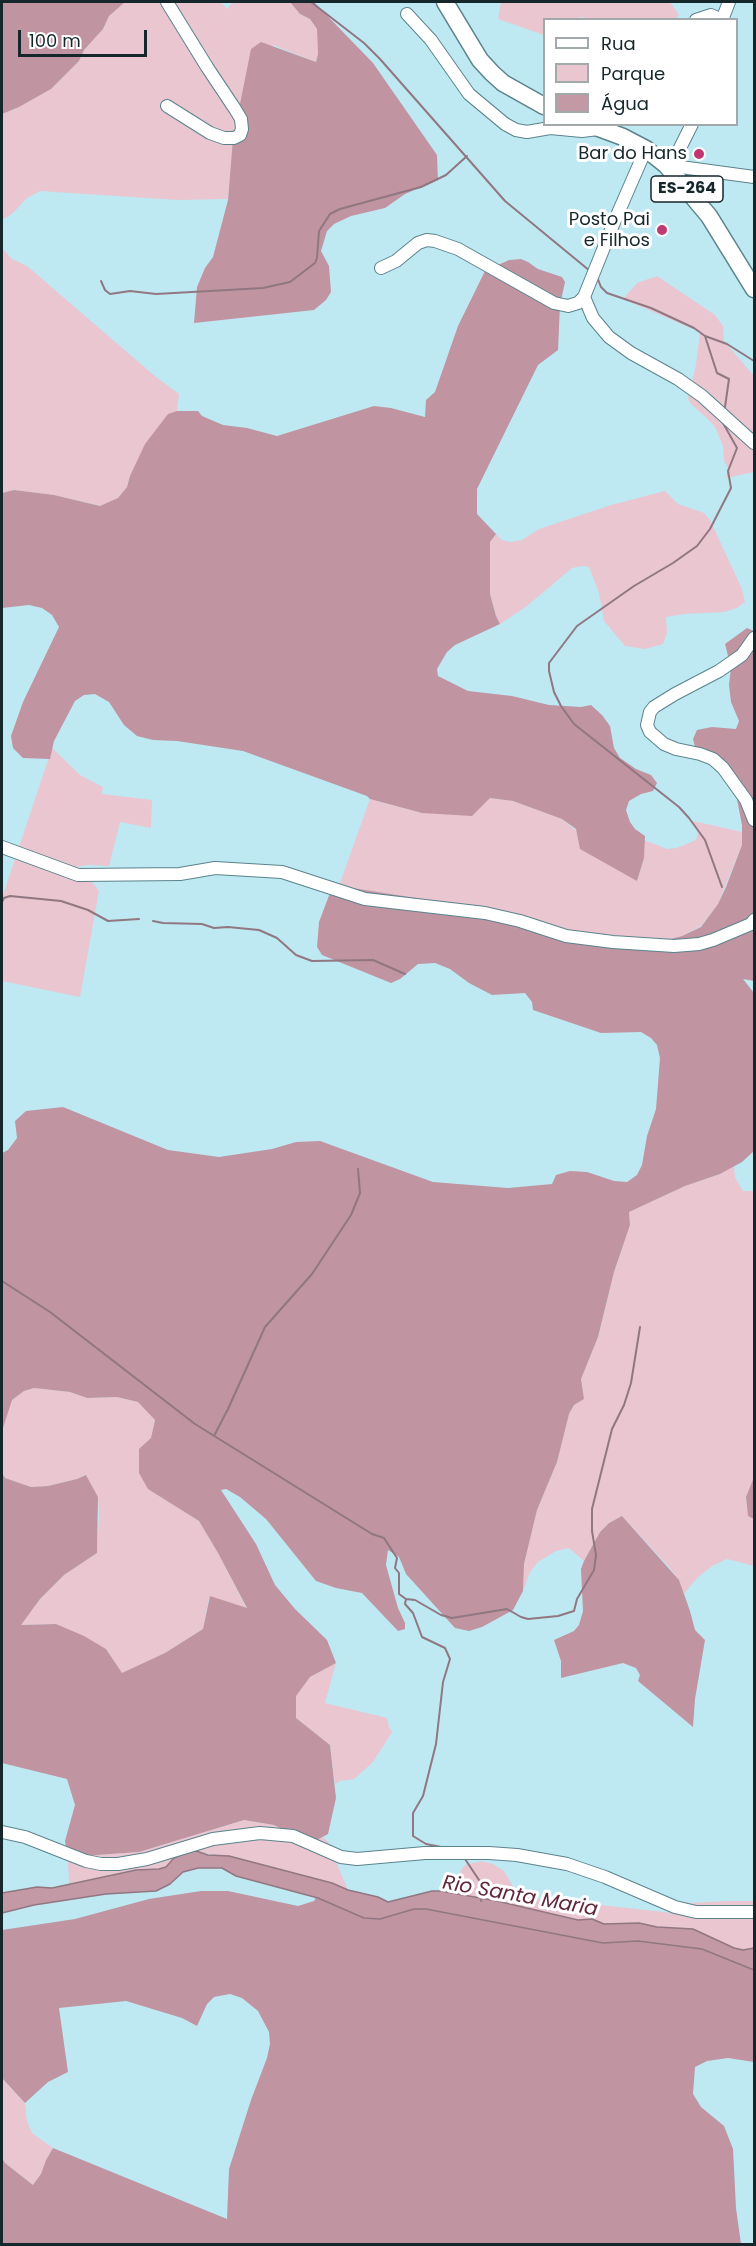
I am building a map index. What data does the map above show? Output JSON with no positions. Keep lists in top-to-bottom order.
{
  "streets": {
    "main road": ["ES-264"]
  },
  "water": ["Rio Santa Maria"],
  "places": ["Bar do Hans", "Posto Pai e Filhos"],
  "legend": ["Rua", "Parque", "Água"],
  "scale_bar": "100 m"
}
